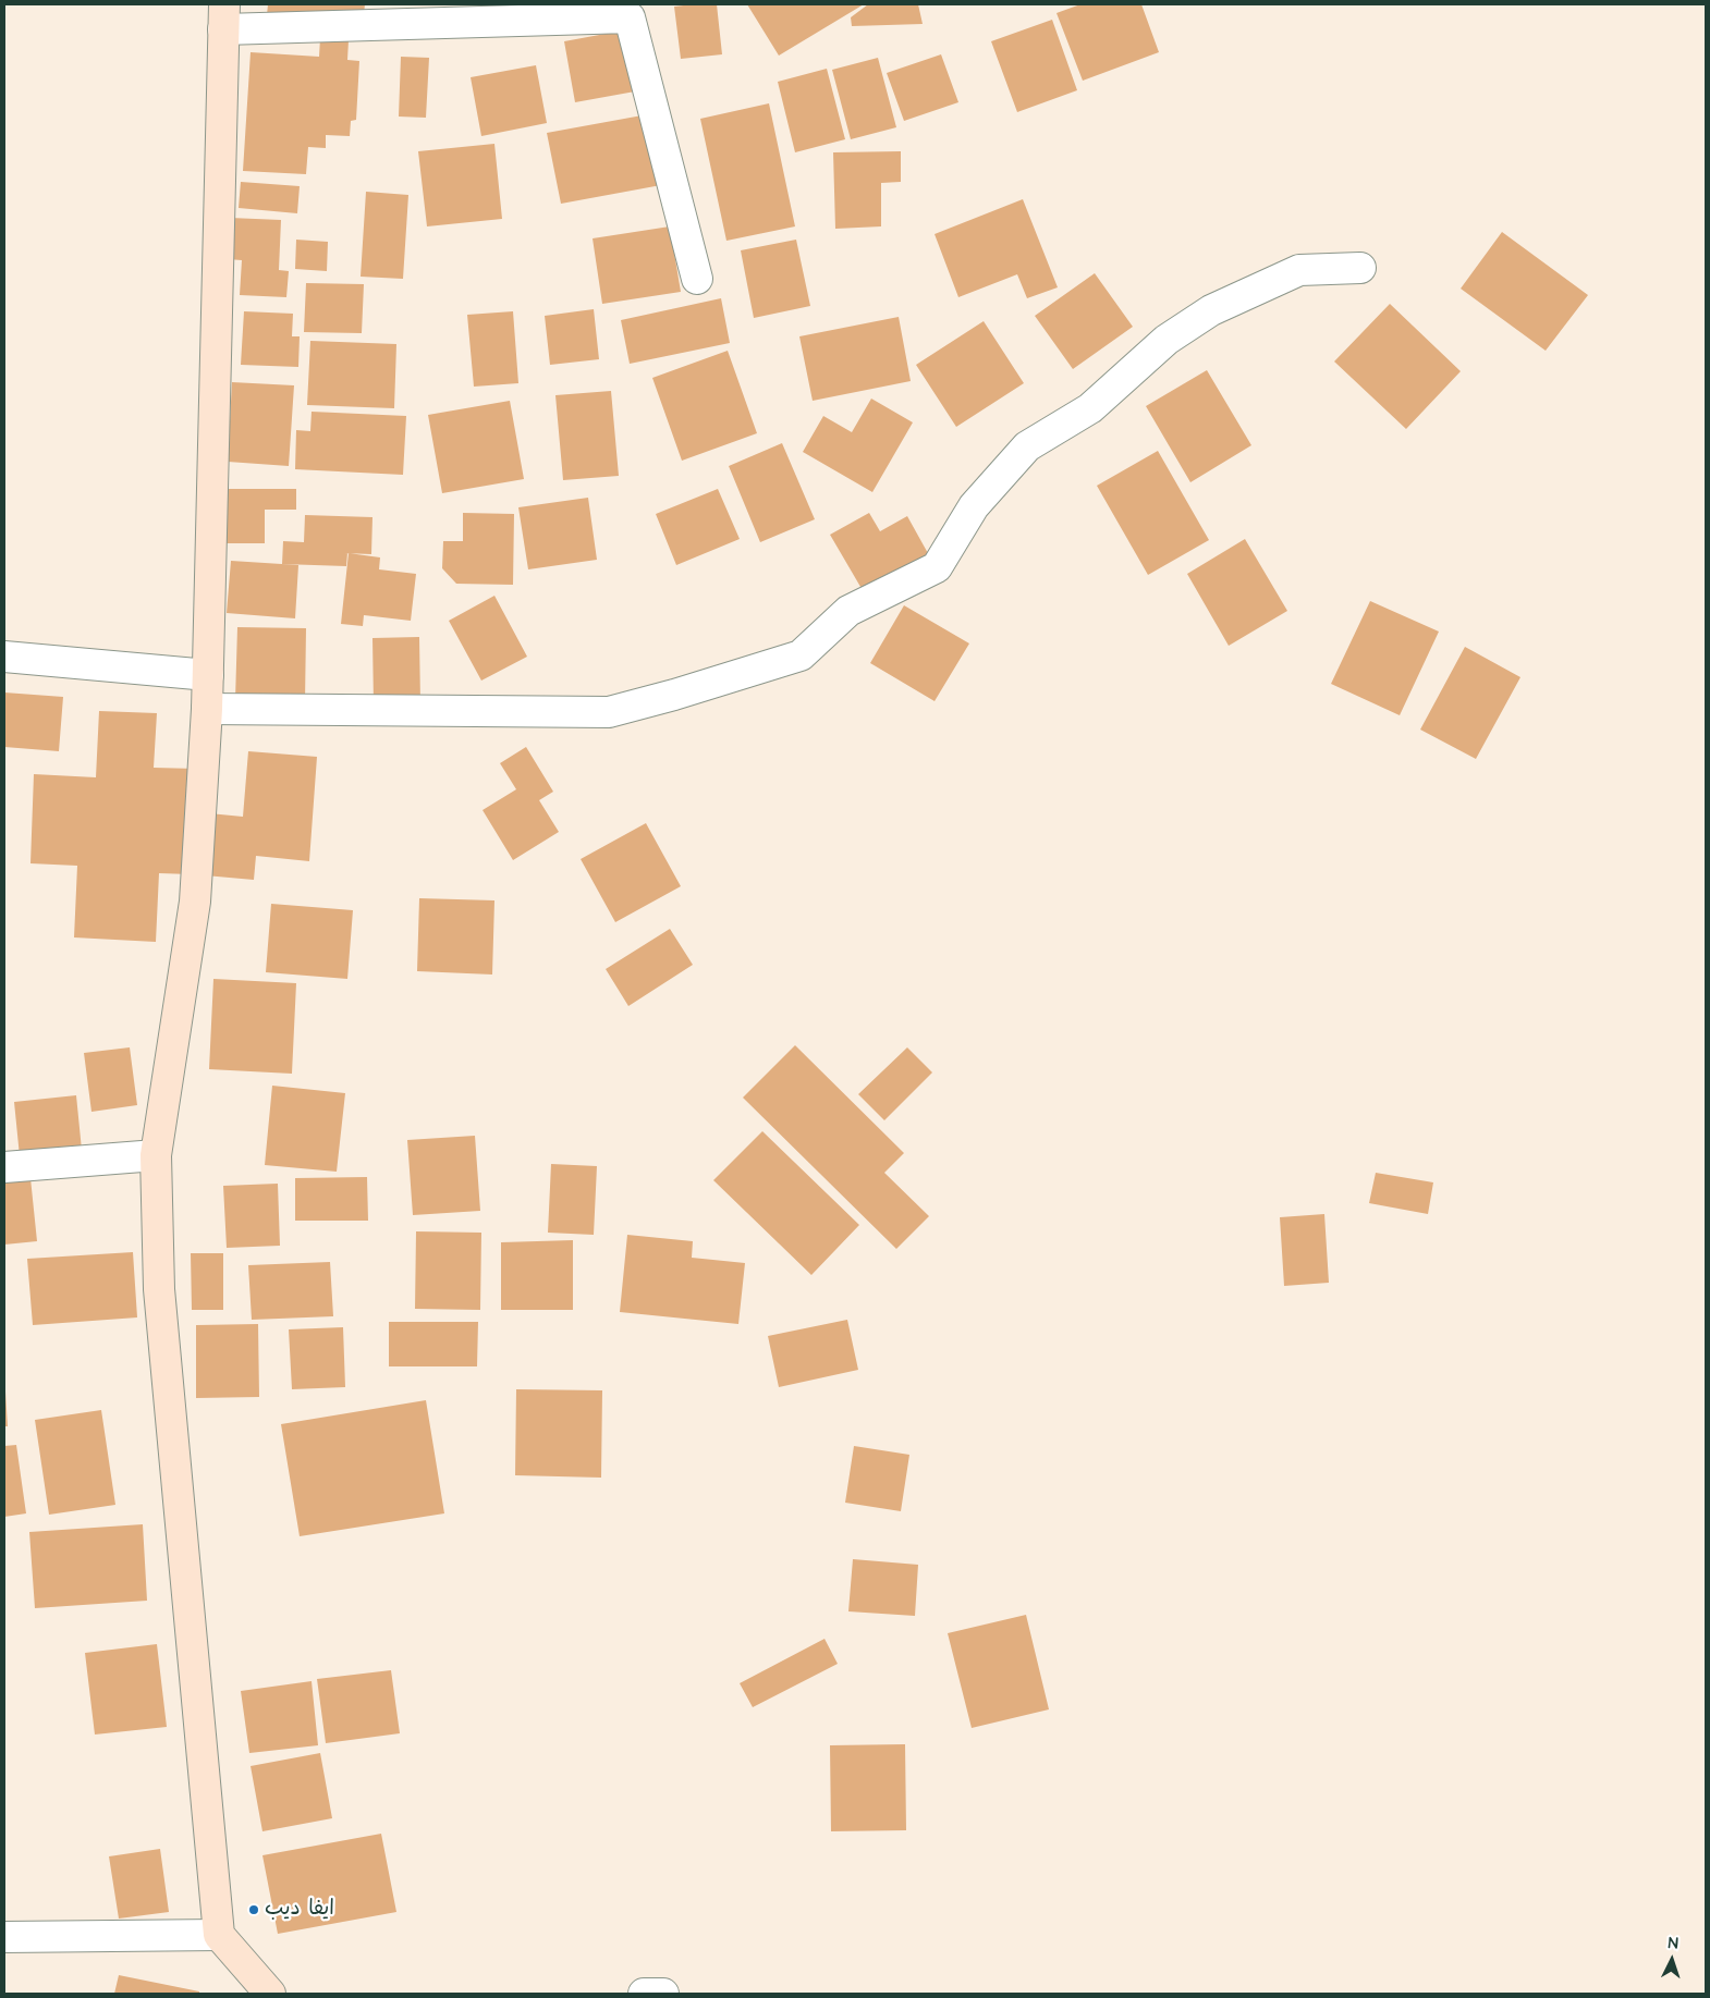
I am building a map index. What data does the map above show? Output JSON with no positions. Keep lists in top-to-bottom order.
{
  "places": ["ايفا ديب"],
  "north": "top"
}
